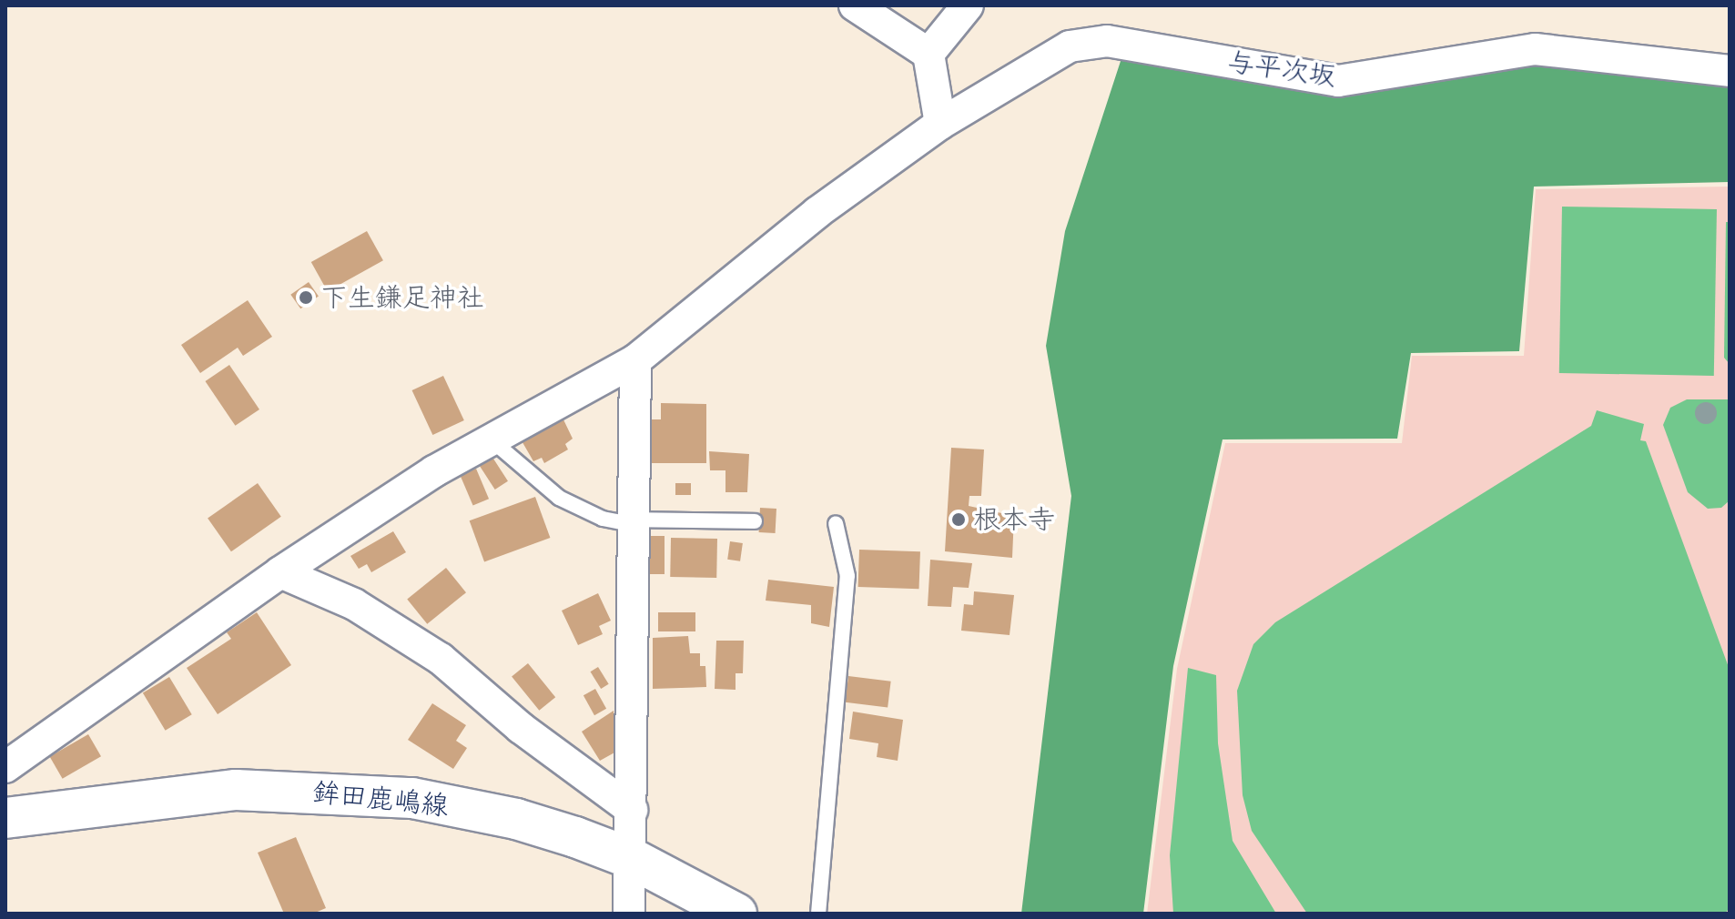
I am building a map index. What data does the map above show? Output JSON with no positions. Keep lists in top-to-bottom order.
{
  "streets": {
    "main road": ["鉾田鹿嶋線"],
    "street": ["与平次坂"]
  },
  "places": ["下生鎌足神社", "根本寺"]
}
